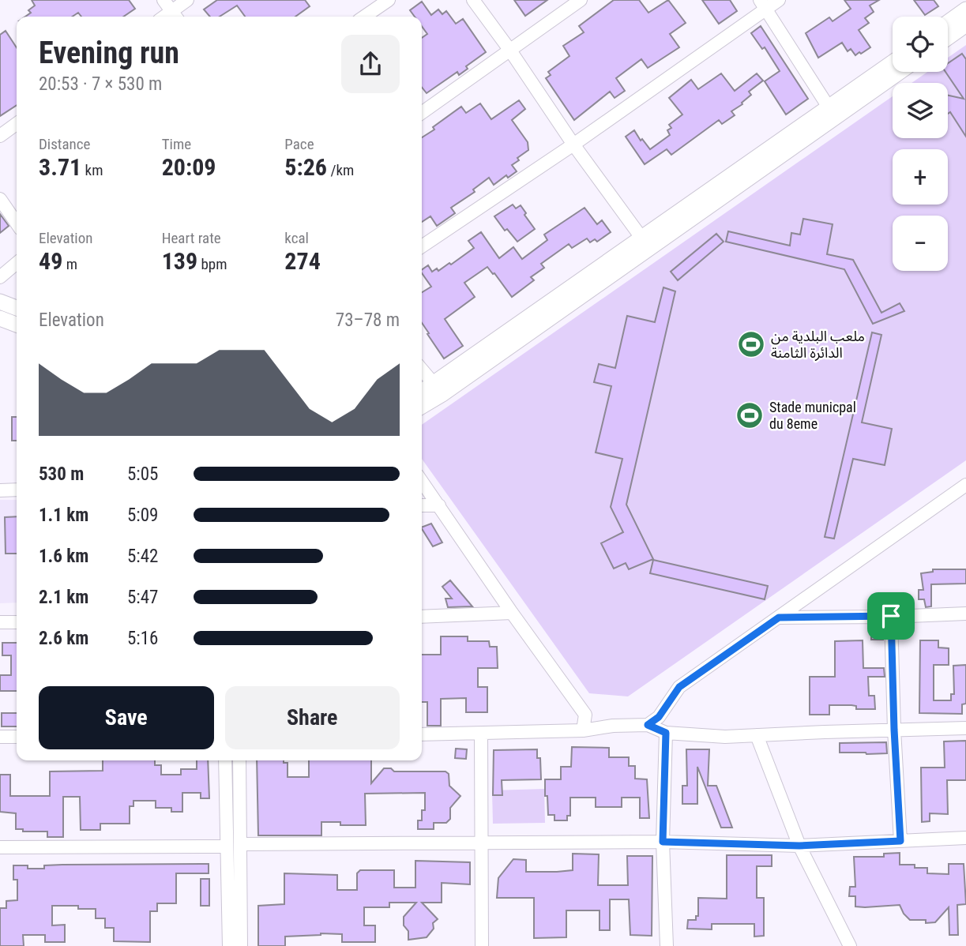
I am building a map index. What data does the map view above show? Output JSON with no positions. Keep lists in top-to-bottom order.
{
  "places": {
    "sports": ["ملعب البلدية من الدائرة الثامنة", "Stade municpal du 8eme"]
  },
  "page": {
    "map_buttons": ["+", "−"],
    "heading": ["Evening run", "20:53 · 7 × 530 m"],
    "stats": [
      ["Distance", "3.71 km"],
      ["Time", "20:09"],
      ["Pace", "5:26 /km"],
      ["Elevation", "49 m"],
      ["Heart rate", "139 bpm"],
      ["kcal", "274"]
    ],
    "chart": ["Elevation", "73–78 m"],
    "list": [
      {
        "name": "530 m",
        "note": "5:05"
      },
      {
        "name": "1.1 km",
        "note": "5:09"
      },
      {
        "name": "1.6 km",
        "note": "5:42"
      },
      {
        "name": "2.1 km",
        "note": "5:47"
      },
      {
        "name": "2.6 km",
        "note": "5:16"
      }
    ],
    "buttons": ["Save", "Share"]
  }
}
